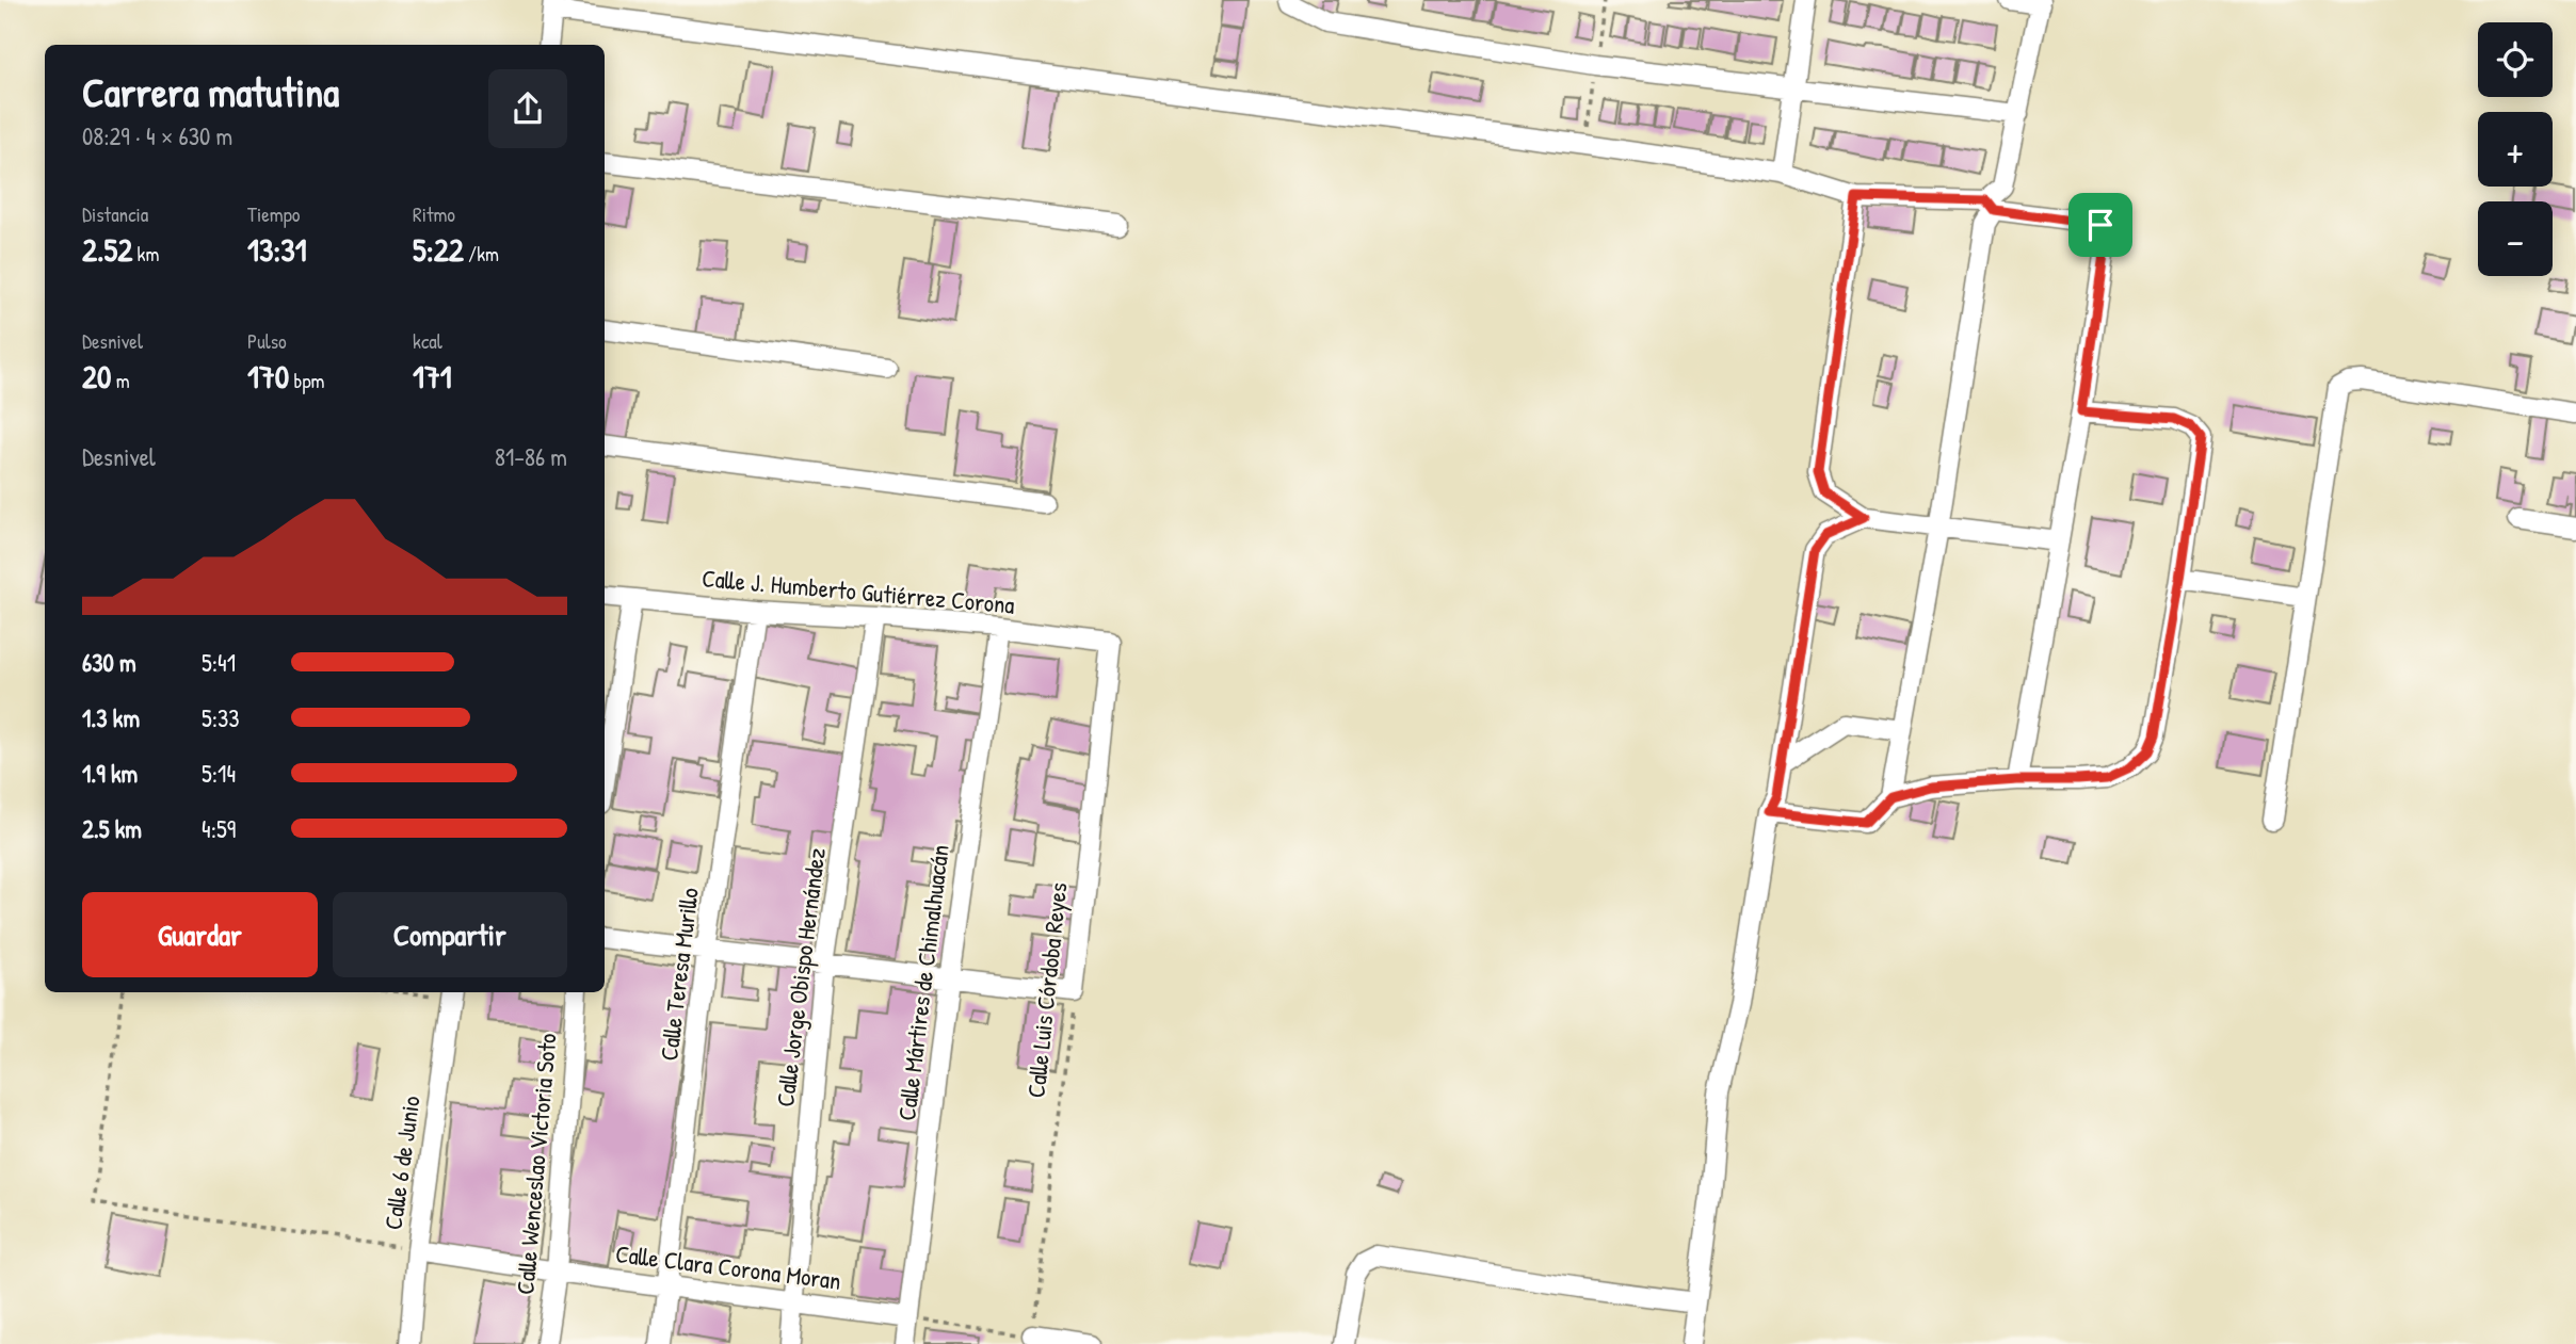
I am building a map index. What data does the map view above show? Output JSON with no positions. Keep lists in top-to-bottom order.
{
  "streets": {
    "street": [
      "Calle J. Humberto Gutiérrez Corona",
      "Calle Teresa Murillo",
      "Calle Jorge Obispo Hernández",
      "Calle Mártires de Chimalhuacán",
      "Calle Luis Córdoba Reyes",
      "Calle 6 de Junio",
      "Calle Wenceslao Victoria Soto",
      "Calle Clara Corona Moran"
    ]
  },
  "crossings": [
    ["Calle J. Humberto Gutiérrez Corona", "Calle Teresa Murillo"],
    ["Calle J. Humberto Gutiérrez Corona", "Calle Jorge Obispo Hernández"],
    ["Calle J. Humberto Gutiérrez Corona", "Calle Mártires de Chimalhuacán"],
    ["Calle J. Humberto Gutiérrez Corona", "Calle Luis Córdoba Reyes"],
    ["Calle Teresa Murillo", "Calle Clara Corona Moran"],
    ["Calle Jorge Obispo Hernández", "Calle Clara Corona Moran"],
    ["Calle Mártires de Chimalhuacán", "Calle Clara Corona Moran"],
    ["Calle 6 de Junio", "Calle Clara Corona Moran"],
    ["Calle Wenceslao Victoria Soto", "Calle Clara Corona Moran"]
  ],
  "page": {
    "map_buttons": ["+", "−"],
    "heading": ["Carrera matutina", "08:29 · 4 × 630 m"],
    "stats": [
      ["Distancia", "2.52 km"],
      ["Tiempo", "13:31"],
      ["Ritmo", "5:22 /km"],
      ["Desnivel", "20 m"],
      ["Pulso", "170 bpm"],
      ["kcal", "171"]
    ],
    "chart": ["Desnivel", "81–86 m"],
    "list": [
      {
        "name": "630 m",
        "note": "5:41"
      },
      {
        "name": "1.3 km",
        "note": "5:33"
      },
      {
        "name": "1.9 km",
        "note": "5:14"
      },
      {
        "name": "2.5 km",
        "note": "4:59"
      }
    ],
    "buttons": ["Guardar", "Compartir"]
  }
}
